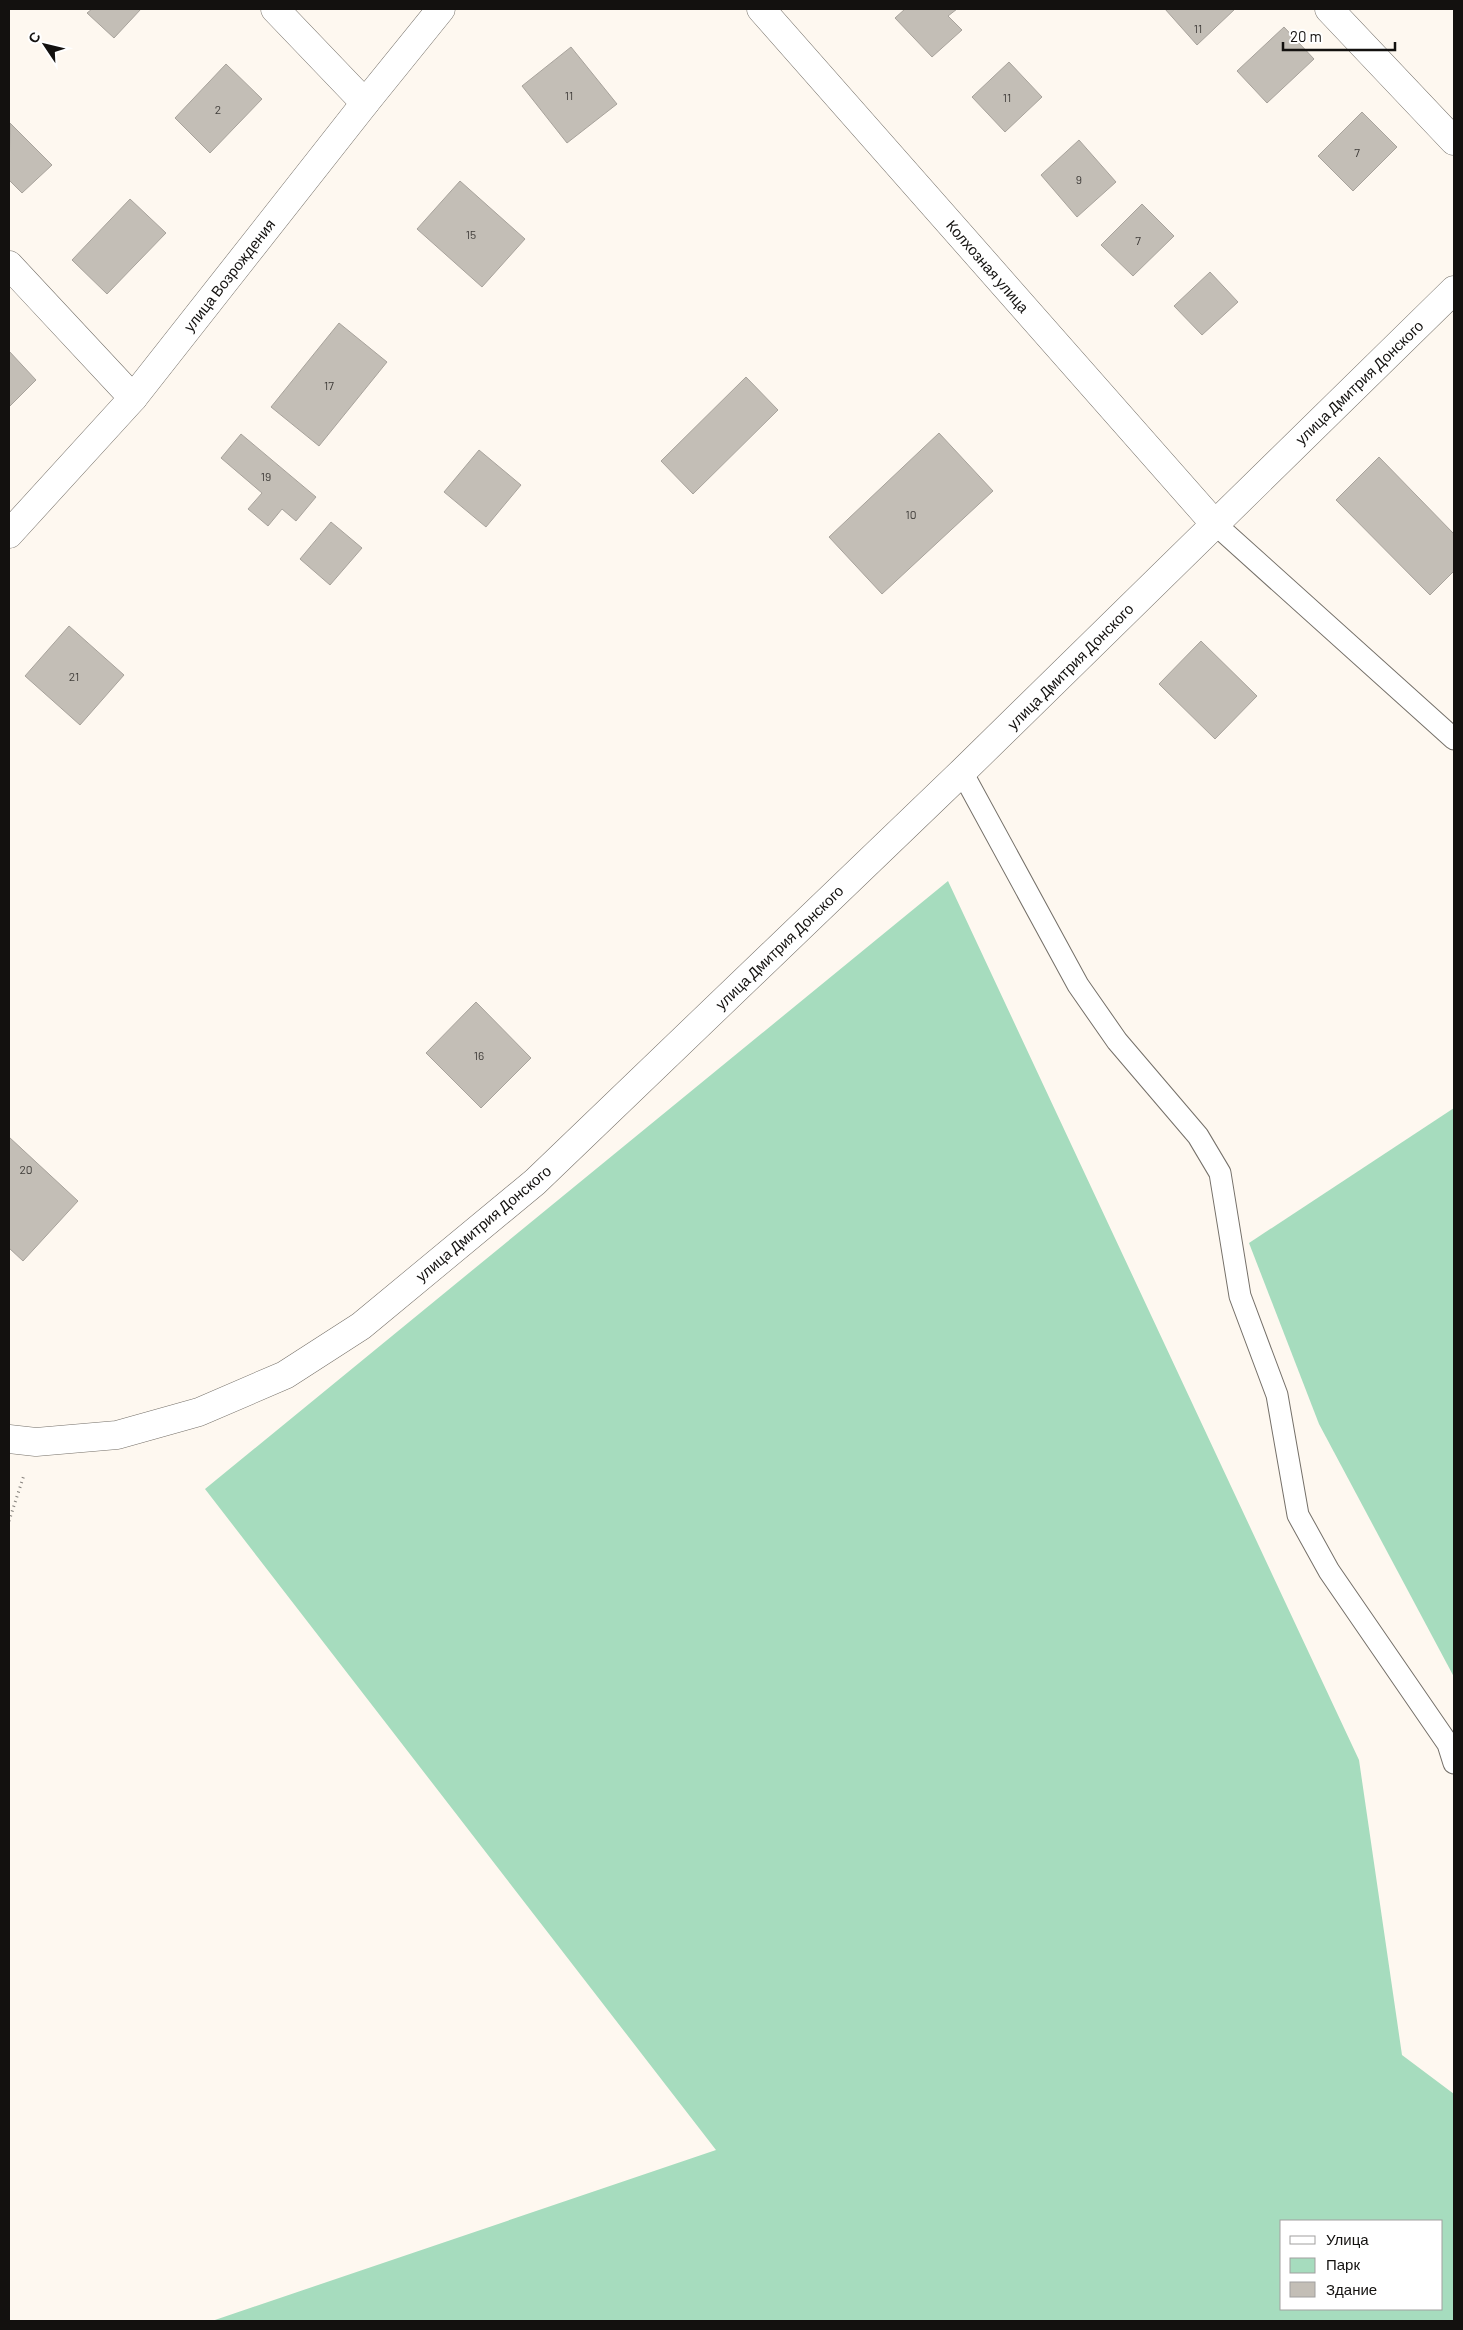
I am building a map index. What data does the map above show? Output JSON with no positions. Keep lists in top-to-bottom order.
{
  "streets": {
    "street": ["Колхозная улица", "улица Возрождения", "улица Дмитрия Донского"]
  },
  "crossings": [
    ["Колхозная улица", "улица Дмитрия Донского"]
  ],
  "house_numbers": [
    "11",
    "11",
    "11",
    "2",
    "7",
    "9",
    "15",
    "7",
    "17",
    "19",
    "10",
    "21",
    "16",
    "20"
  ],
  "legend": ["Улица", "Парк", "Здание"],
  "scale_bar": "20 m",
  "north": "top left"
}
